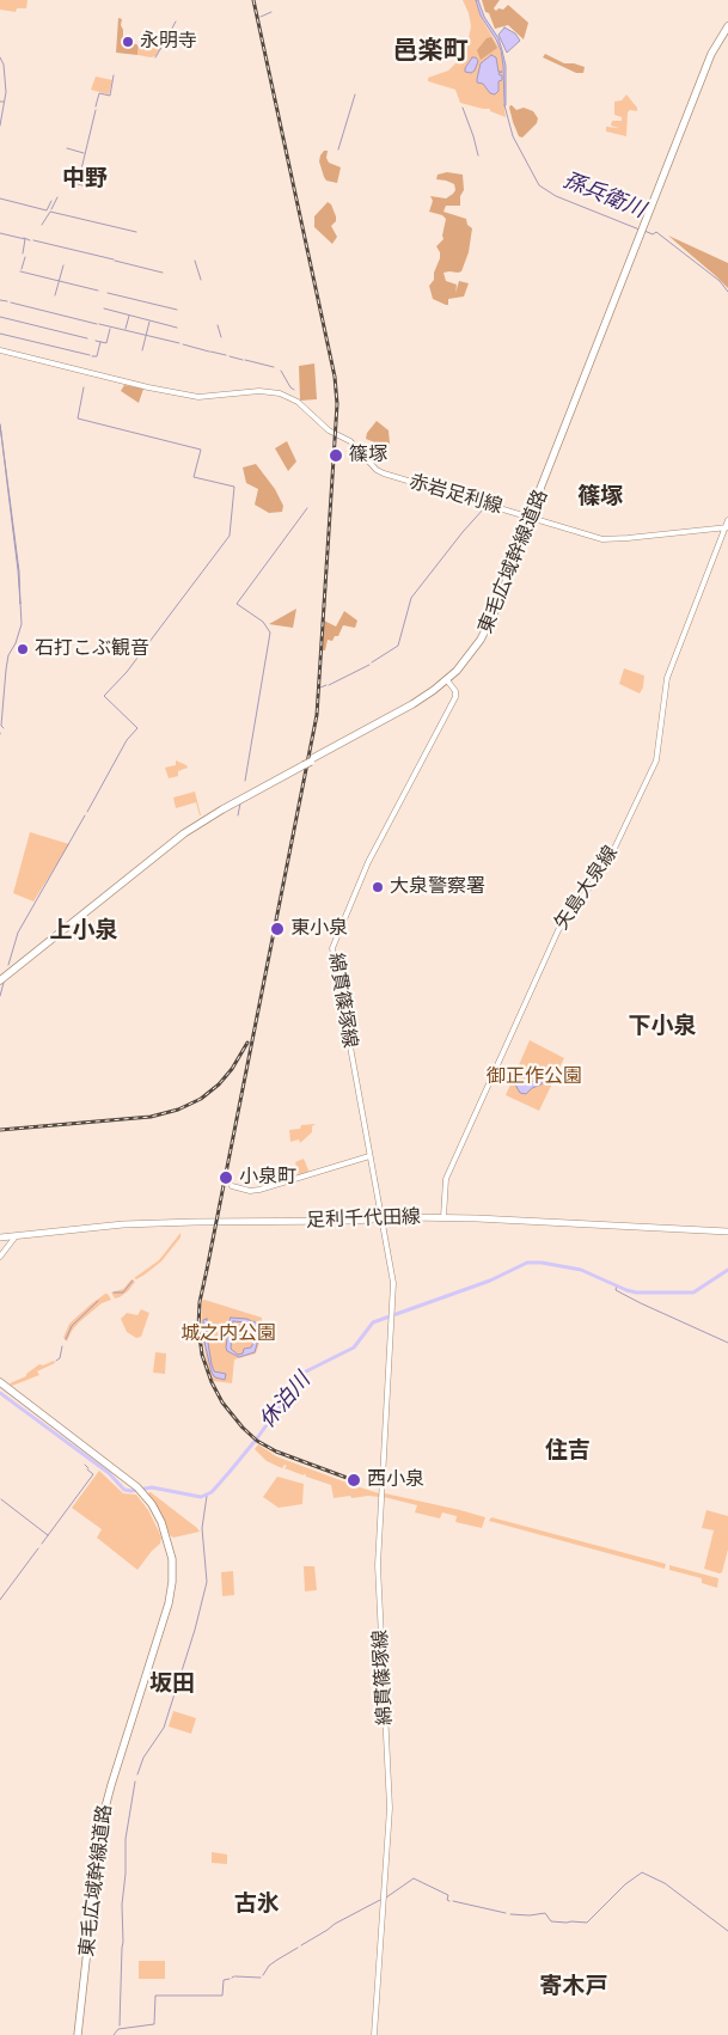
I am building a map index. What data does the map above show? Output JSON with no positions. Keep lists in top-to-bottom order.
{
  "streets": {
    "highway": ["東毛広域幹線道路"],
    "main road": [
      "赤岩足利線",
      "矢島大泉線",
      "綿貫篠塚線",
      "足利千代田線"
    ]
  },
  "crossings": [
    ["赤岩足利線", "東毛広域幹線道路"],
    ["赤岩足利線", "矢島大泉線"],
    ["東毛広域幹線道路", "綿貫篠塚線"],
    ["矢島大泉線", "足利千代田線"],
    ["綿貫篠塚線", "足利千代田線"]
  ],
  "districts": [
    "邑楽町",
    "中野",
    "篠塚",
    "上小泉",
    "下小泉",
    "住吉",
    "坂田",
    "古氷",
    "寄木戸"
  ],
  "water": ["孫兵衛川", "休泊川"],
  "parks": ["御正作公園", "城之内公園"],
  "places": [
    "永明寺",
    "篠塚",
    "石打こぶ観音",
    "大泉警察署",
    "東小泉",
    "小泉町",
    "西小泉"
  ]
}
